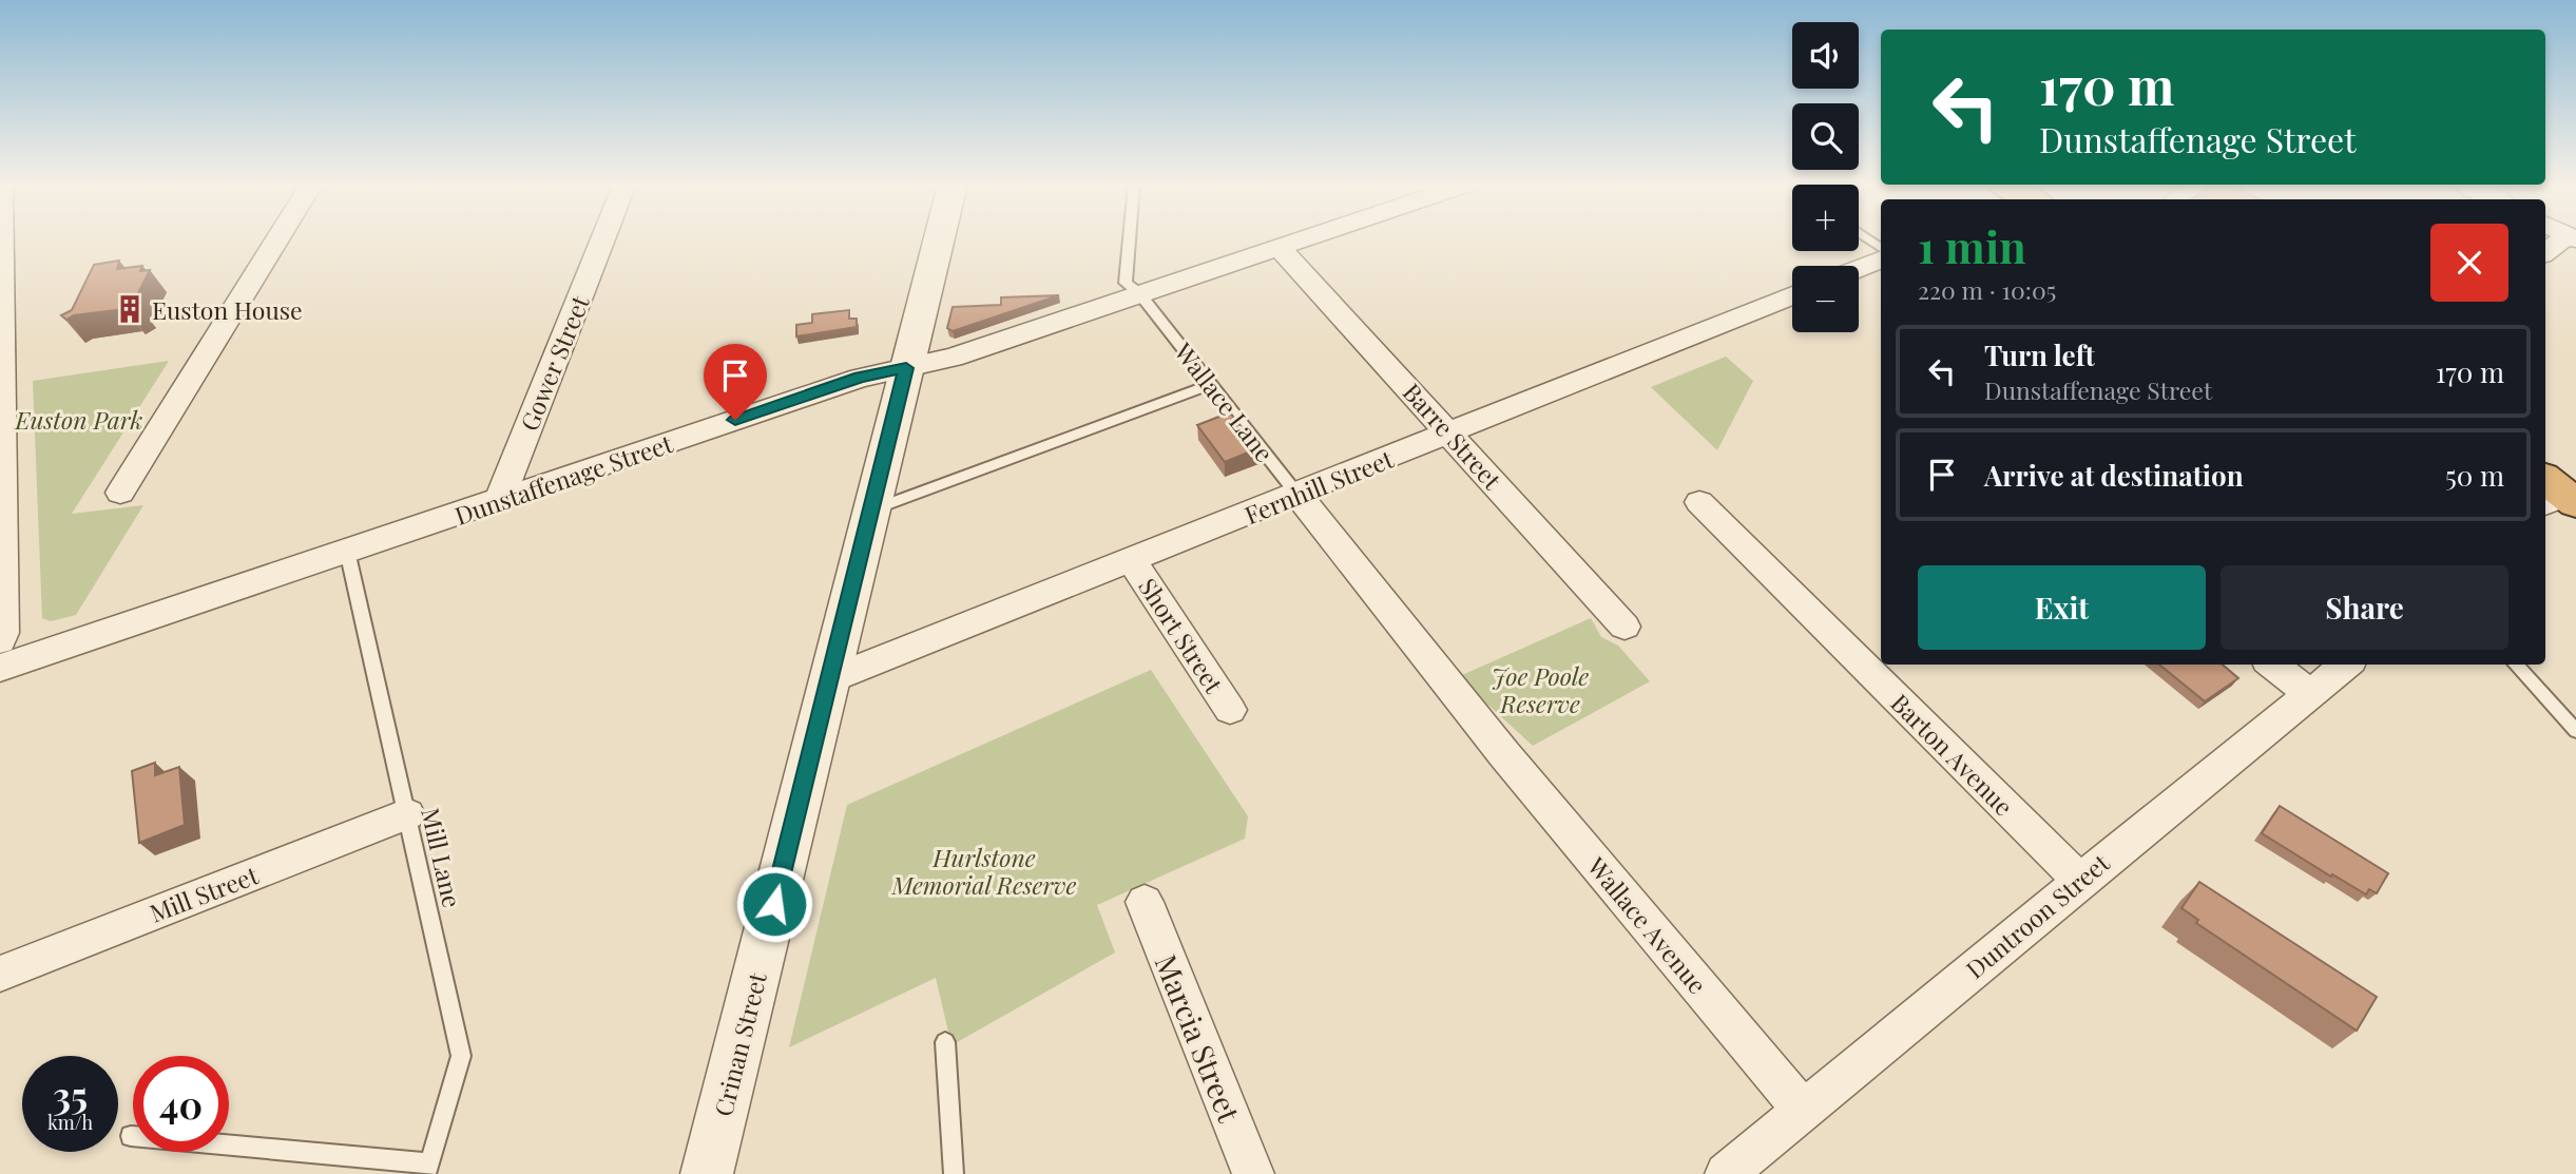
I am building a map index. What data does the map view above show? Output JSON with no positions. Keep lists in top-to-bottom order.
{
  "streets": {
    "street": [
      "Gower Street",
      "Wallace Lane",
      "Barre Street",
      "Dunstaffenage Street",
      "Fernhill Street",
      "Short Street",
      "Barton Avenue",
      "Mill Street",
      "Duntroon Street",
      "Wallace Avenue",
      "Marcia Street",
      "Crinan Street"
    ],
    "lane": ["Mill Lane"]
  },
  "crossings": [
    ["Gower Street", "Dunstaffenage Street"],
    ["Wallace Lane", "Dunstaffenage Street"],
    ["Wallace Lane", "Fernhill Street"],
    ["Wallace Lane", "Wallace Avenue"],
    ["Barre Street", "Dunstaffenage Street"],
    ["Barre Street", "Fernhill Street"],
    ["Dunstaffenage Street", "Mill Lane"],
    ["Dunstaffenage Street", "Crinan Street"],
    ["Fernhill Street", "Short Street"],
    ["Fernhill Street", "Crinan Street"],
    ["Barton Avenue", "Duntroon Street"],
    ["Mill Lane", "Mill Street"],
    ["Duntroon Street", "Wallace Avenue"]
  ],
  "parks": ["Euston Park", "Joe Poole Reserve", "Hurlstone Memorial Reserve"],
  "places": {
    "building": ["Euston House"]
  },
  "page": {
    "map_buttons": ["+", "−"],
    "turn": ["170 m", "Dunstaffenage Street"],
    "heading": ["1 min", "220 m · 10:05"],
    "list": [
      {
        "name": "Turn left",
        "note": "Dunstaffenage Street",
        "value": "170 m"
      },
      {
        "name": "Arrive at destination",
        "value": "50 m"
      }
    ],
    "buttons": ["Exit", "Share"],
    "speed": "35 km/h",
    "limit": "40"
  }
}
